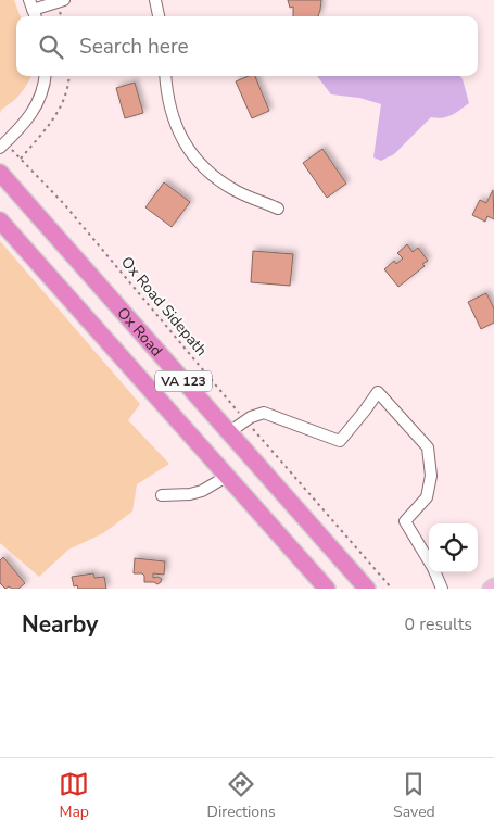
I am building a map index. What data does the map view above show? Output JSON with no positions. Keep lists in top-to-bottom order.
{
  "streets": {
    "highway": ["Ox Road", "VA 123"],
    "path": ["Ox Road Sidepath"]
  },
  "page": {
    "search": "Search here",
    "heading": ["Nearby", "0 results"],
    "nav": ["Map", "Directions", "Saved"]
  }
}
